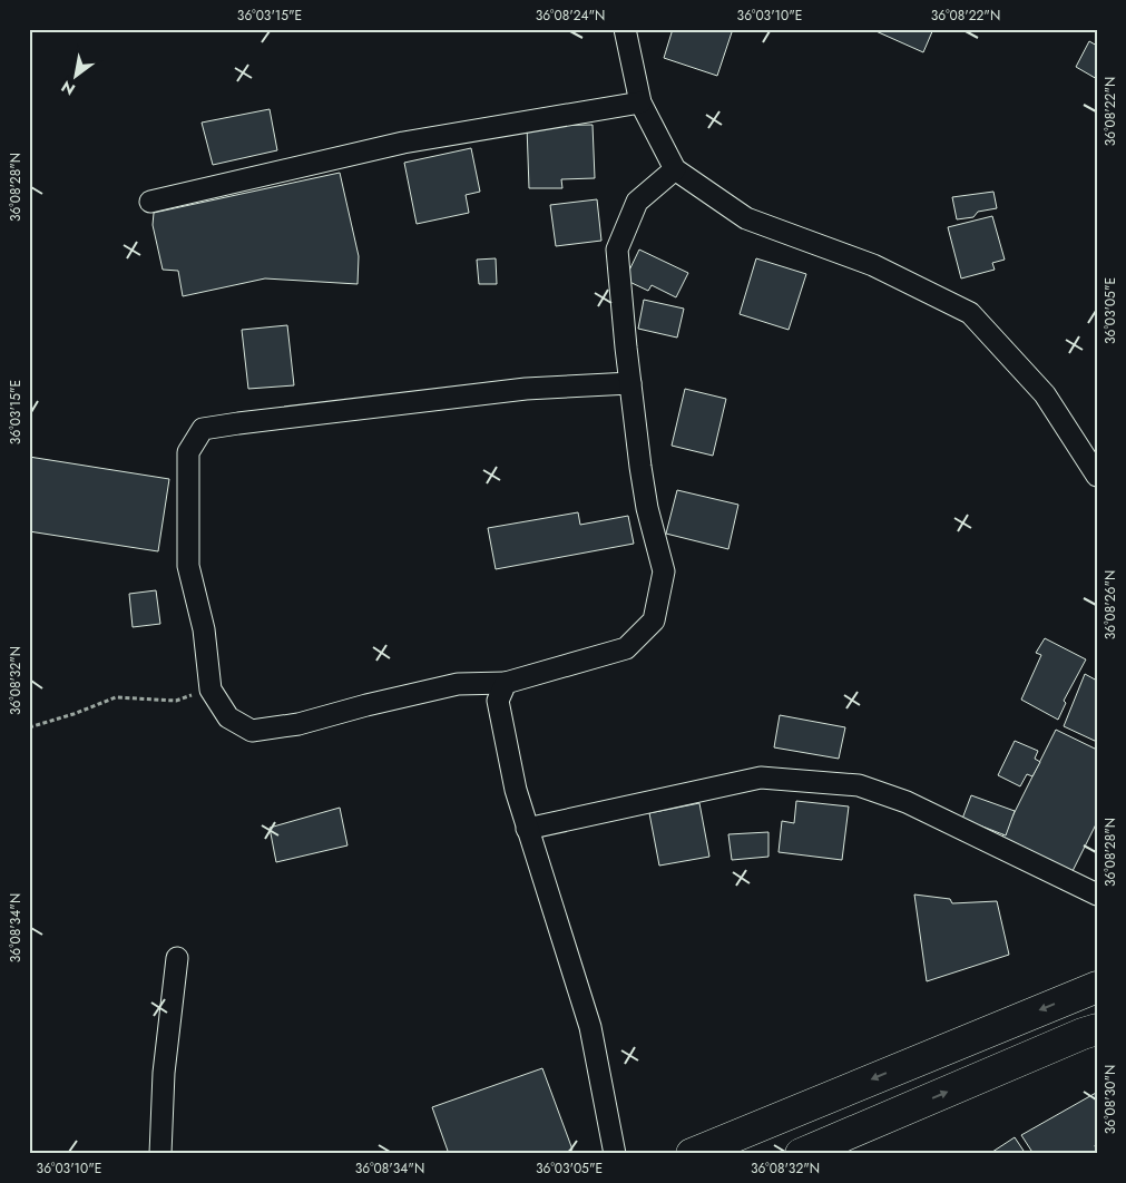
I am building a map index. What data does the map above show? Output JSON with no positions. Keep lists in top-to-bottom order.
{
  "north": "bottom left",
  "coordinates": [
    "36°03'15\"E",
    "36°08'24\"N",
    "36°03'10\"E",
    "36°08'22\"N",
    "36°08'28\"N",
    "36°03'05\"E",
    "36°08'26\"N",
    "36°08'32\"N",
    "36°08'34\"N",
    "36°08'30\"N"
  ]
}
